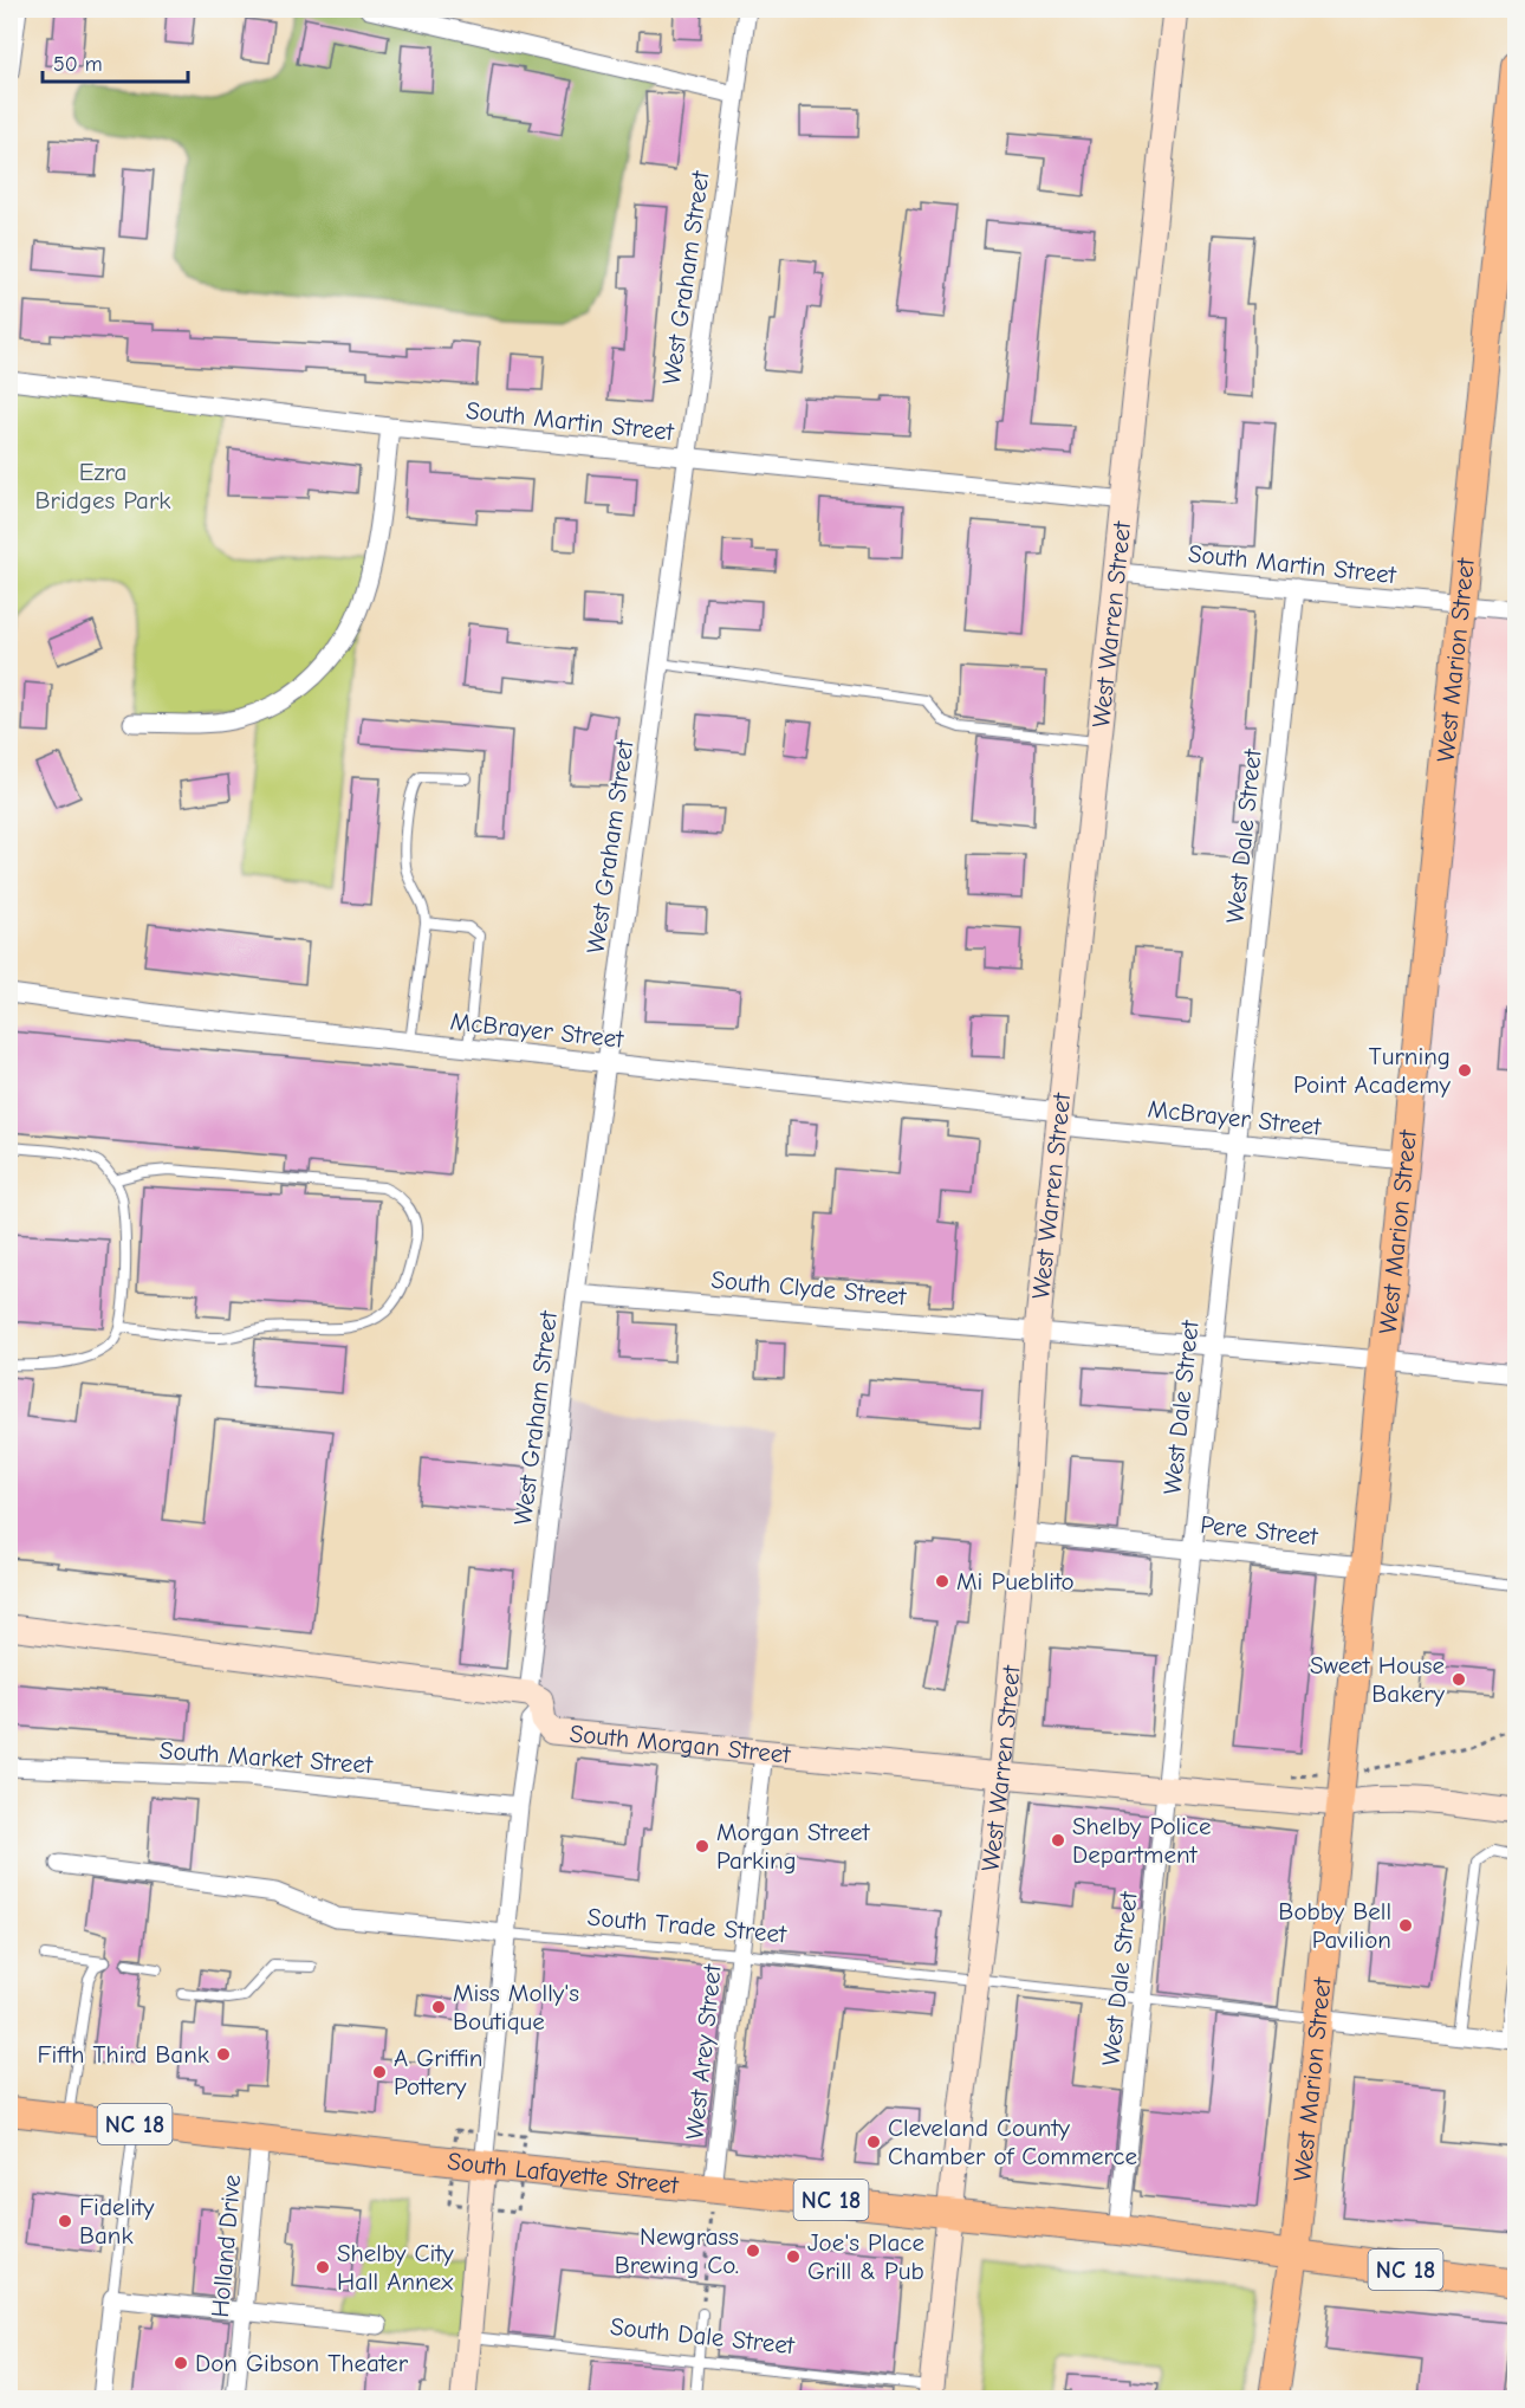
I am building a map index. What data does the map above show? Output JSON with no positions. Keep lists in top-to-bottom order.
{
  "streets": {
    "main road": [
      "West Warren Street",
      "West Marion Street",
      "South Morgan Street",
      "NC 18",
      "South Lafayette Street"
    ],
    "street": [
      "West Graham Street",
      "South Martin Street",
      "West Dale Street",
      "McBrayer Street",
      "South Clyde Street",
      "Pere Street",
      "South Market Street",
      "South Trade Street",
      "West Arey Street",
      "Holland Drive"
    ],
    "lane": ["South Dale Street"]
  },
  "crossings": [
    ["West Graham Street", "South Martin Street"],
    ["West Graham Street", "McBrayer Street"],
    ["West Graham Street", "South Clyde Street"],
    ["West Graham Street", "South Morgan Street"],
    ["West Graham Street", "South Market Street"],
    ["West Graham Street", "South Trade Street"],
    ["West Graham Street", "South Lafayette Street"],
    ["South Martin Street", "West Warren Street"],
    ["South Martin Street", "West Marion Street"],
    ["South Martin Street", "West Dale Street"],
    ["West Warren Street", "McBrayer Street"],
    ["West Warren Street", "South Clyde Street"],
    ["West Warren Street", "Pere Street"],
    ["West Warren Street", "South Morgan Street"],
    ["West Warren Street", "South Trade Street"],
    ["West Warren Street", "South Lafayette Street"],
    ["West Warren Street", "South Dale Street"],
    ["West Marion Street", "McBrayer Street"],
    ["West Marion Street", "South Clyde Street"],
    ["West Marion Street", "Pere Street"],
    ["West Marion Street", "South Morgan Street"],
    ["West Marion Street", "South Trade Street"],
    ["West Marion Street", "NC 18"],
    ["West Dale Street", "McBrayer Street"],
    ["West Dale Street", "South Clyde Street"],
    ["West Dale Street", "Pere Street"],
    ["West Dale Street", "South Morgan Street"],
    ["West Dale Street", "South Trade Street"],
    ["West Dale Street", "NC 18"],
    ["West Dale Street", "South Lafayette Street"],
    ["South Morgan Street", "West Arey Street"],
    ["South Trade Street", "West Arey Street"],
    ["West Arey Street", "South Lafayette Street"],
    ["NC 18", "South Lafayette Street"],
    ["South Lafayette Street", "Holland Drive"]
  ],
  "parks": ["Ezra Bridges Park"],
  "places": [
    "Turning Point Academy",
    "Mi Pueblito",
    "Sweet House Bakery",
    "Shelby Police Department",
    "Morgan Street Parking",
    "Bobby Bell Pavilion",
    "Miss Molly's Boutique",
    "Fifth Third Bank",
    "A Griffin Pottery",
    "Cleveland County Chamber of Commerce",
    "Fidelity Bank",
    "Newgrass Brewing Co.",
    "Joe's Place Grill & Pub",
    "Shelby City Hall Annex",
    "Don Gibson Theater"
  ],
  "scale_bar": "50 m"
}
